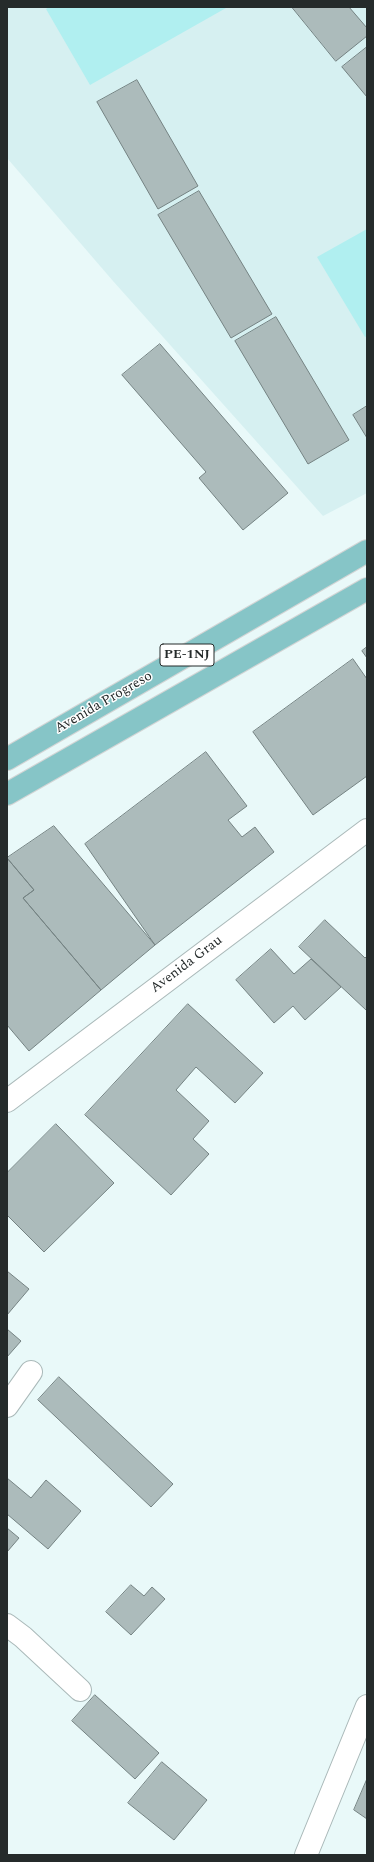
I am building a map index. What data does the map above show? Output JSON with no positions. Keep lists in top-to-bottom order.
{
  "streets": {
    "main road": ["PE-1NJ", "Avenida Progreso"],
    "street": ["Avenida Grau"]
  }
}
